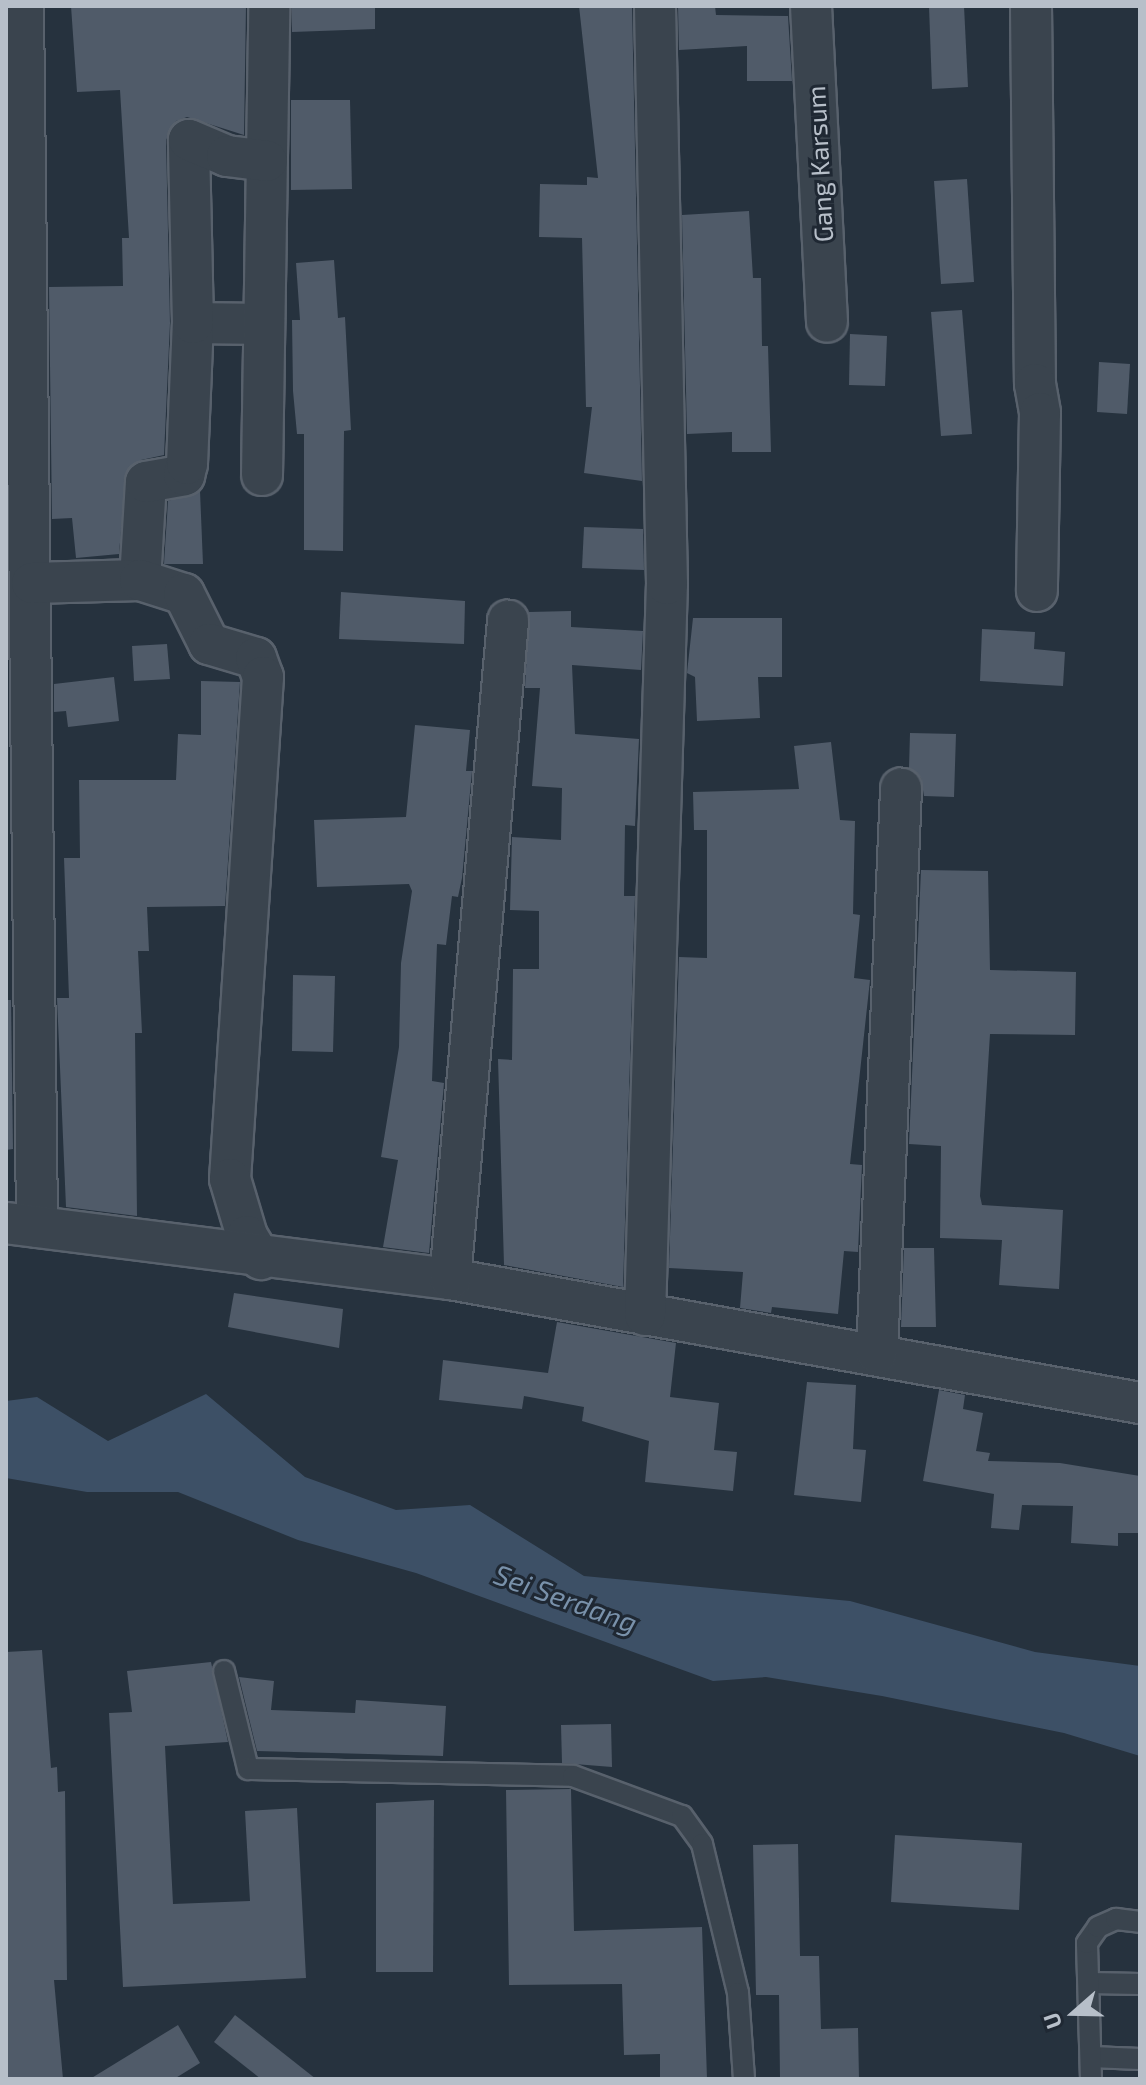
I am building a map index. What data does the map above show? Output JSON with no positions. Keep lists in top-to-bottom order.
{
  "streets": {
    "street": ["Gang Karsum"]
  },
  "water": ["Sei Serdang"],
  "north": "left"
}
